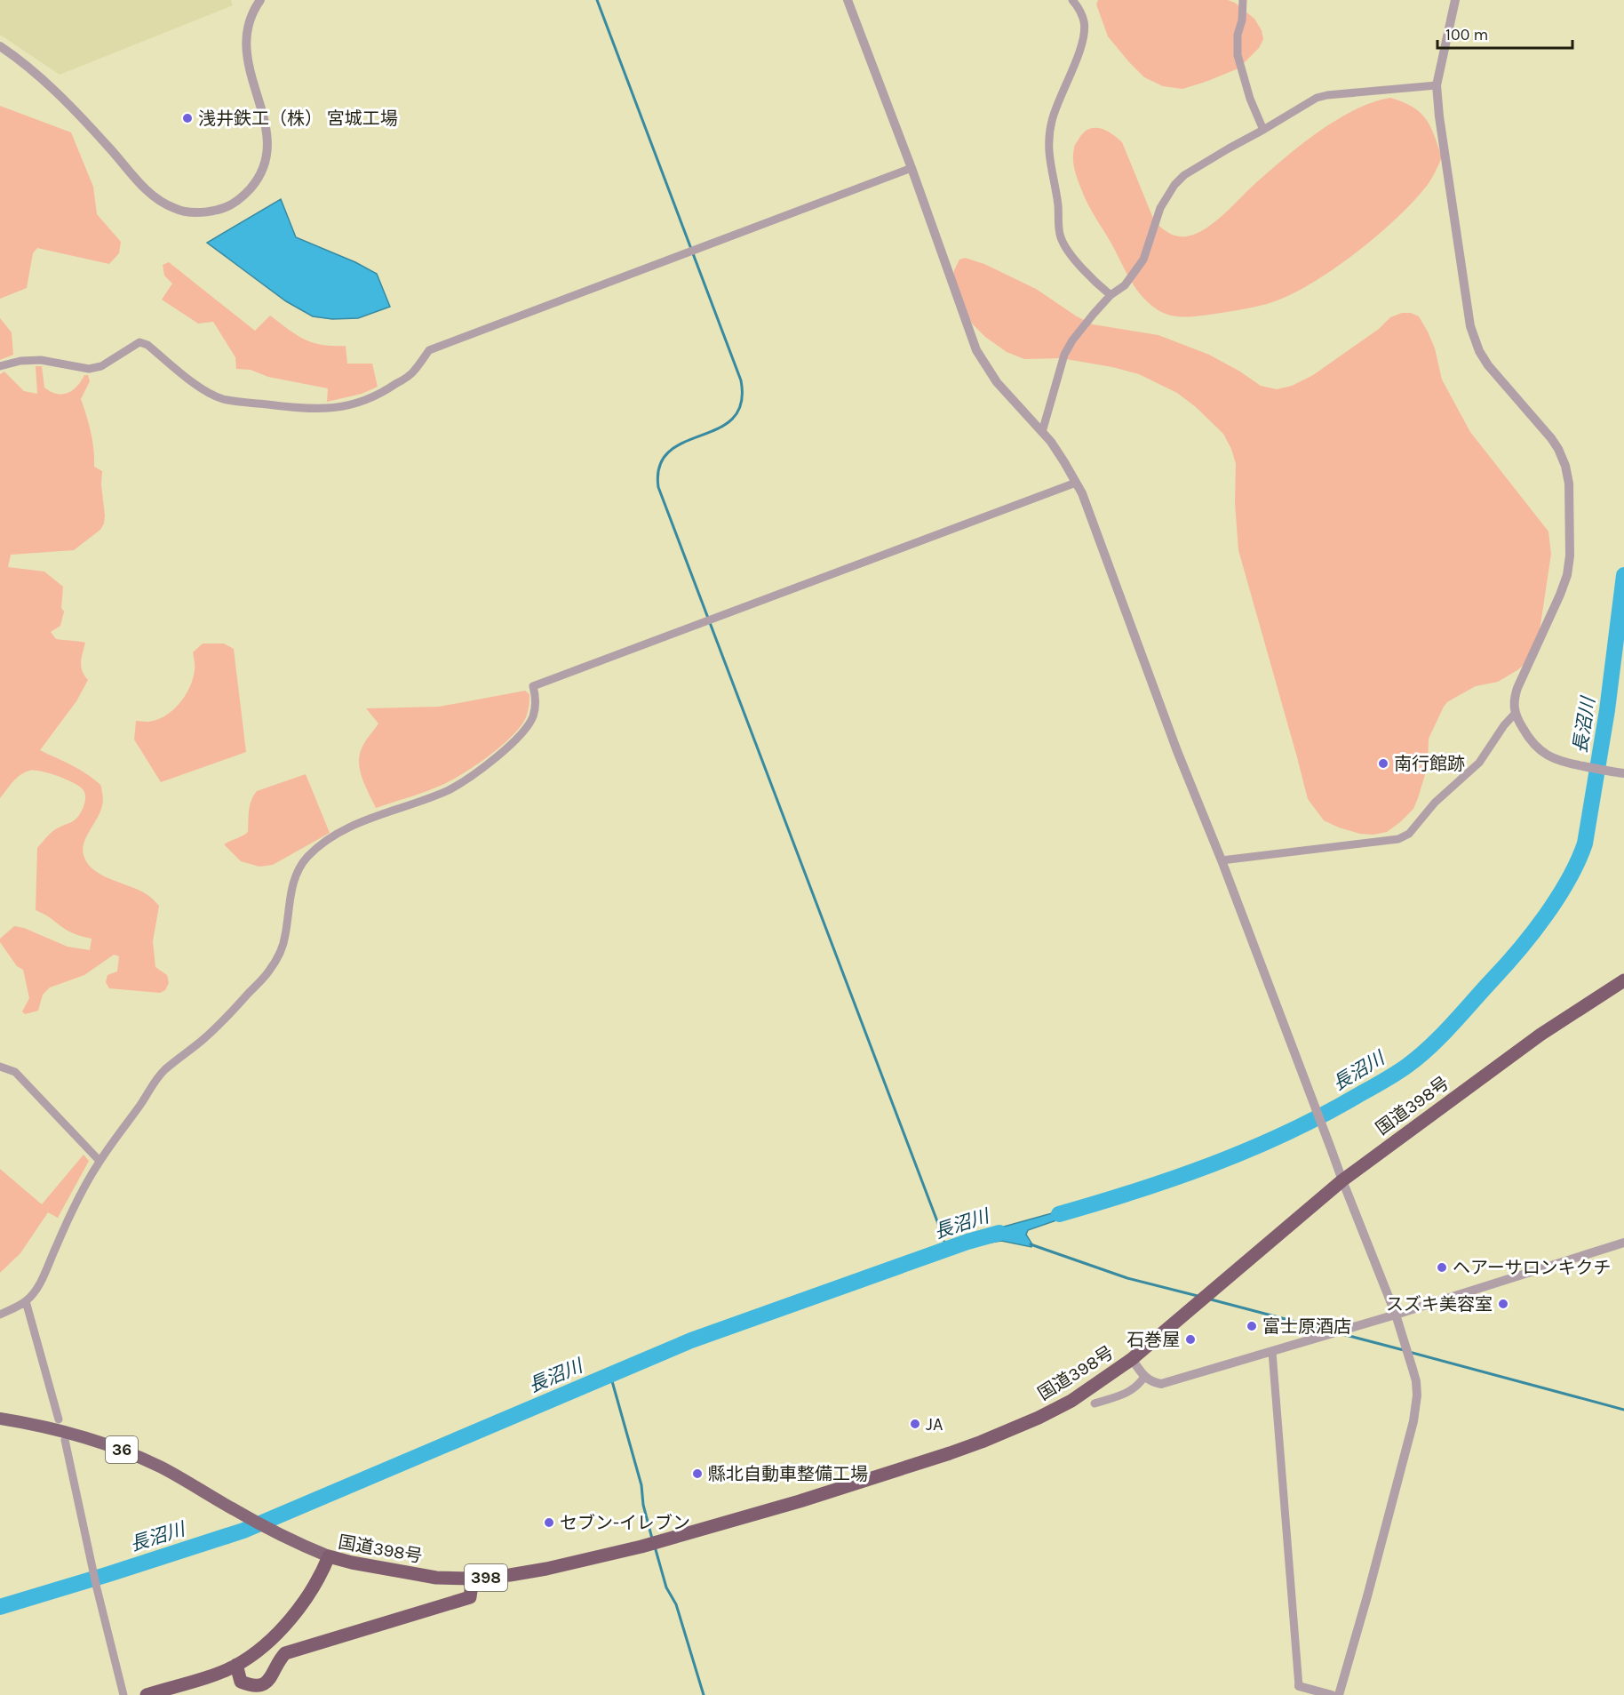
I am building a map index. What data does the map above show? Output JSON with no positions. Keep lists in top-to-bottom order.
{
  "streets": {
    "highway": ["国道398号", "398"],
    "main road": ["36"]
  },
  "crossings": [
    ["国道398号", "36"],
    ["国道398号", "398"]
  ],
  "water": ["長沼川"],
  "places": [
    "浅井鉄工（株） 宮城工場",
    "南行館跡",
    "ヘアーサロンキクチ",
    "スズキ美容室",
    "富士原酒店",
    "石巻屋",
    "JA",
    "縣北自動車整備工場",
    "セブン-イレブン"
  ],
  "scale_bar": "100 m"
}
